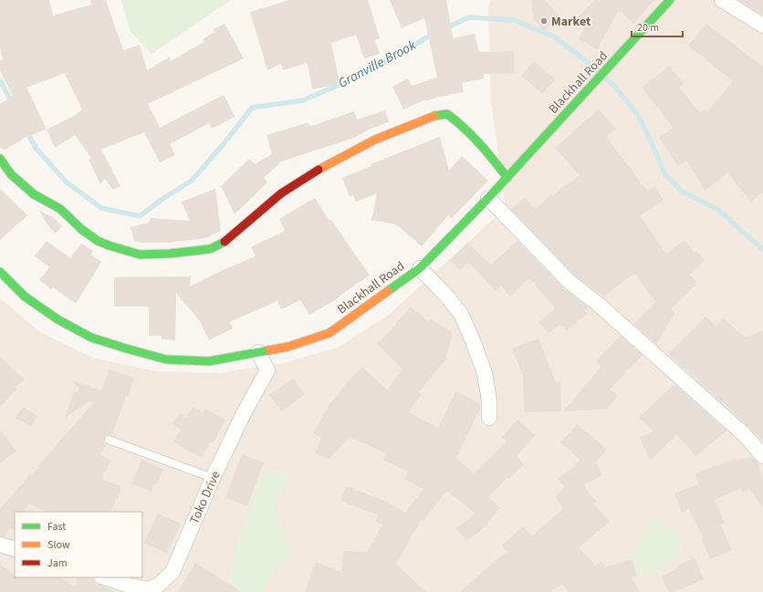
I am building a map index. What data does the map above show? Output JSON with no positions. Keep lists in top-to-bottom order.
{
  "streets": {
    "main road": ["Blackhall Road"],
    "street": ["Toko Drive"]
  },
  "crossings": [
    ["Blackhall Road", "Toko Drive"]
  ],
  "water": ["Granville Brook"],
  "places": ["Market"],
  "legend": ["Fast", "Slow", "Jam"],
  "scale_bar": "20 m"
}
